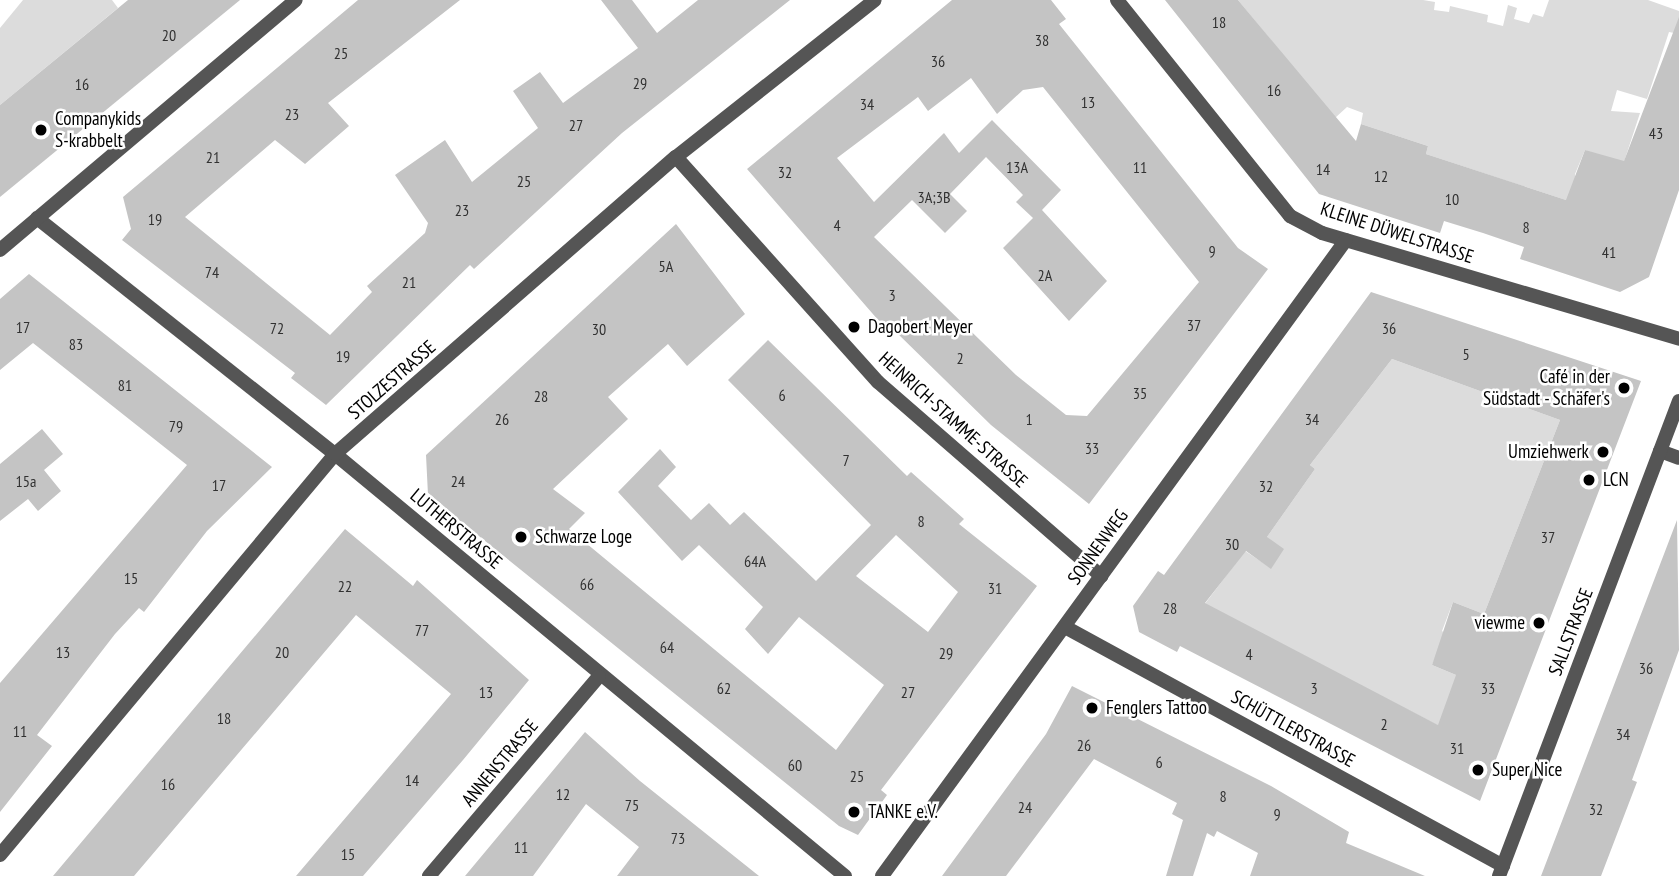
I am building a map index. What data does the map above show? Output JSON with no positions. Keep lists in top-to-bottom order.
{
  "streets": {
    "street": [
      "KLEINE DÜWELSTRASSE",
      "STOLZESTRASSE",
      "HEINRICH-STAMME-STRASSE",
      "LUTHERSTRASSE",
      "SONNENWEG",
      "SALLSTRASSE",
      "SCHÜTTLERSTRASSE",
      "ANNENSTRASSE"
    ]
  },
  "crossings": [
    ["KLEINE DÜWELSTRASSE", "SONNENWEG"],
    ["STOLZESTRASSE", "HEINRICH-STAMME-STRASSE"],
    ["STOLZESTRASSE", "LUTHERSTRASSE"],
    ["HEINRICH-STAMME-STRASSE", "SONNENWEG"],
    ["LUTHERSTRASSE", "ANNENSTRASSE"],
    ["SONNENWEG", "SCHÜTTLERSTRASSE"],
    ["SALLSTRASSE", "SCHÜTTLERSTRASSE"]
  ],
  "places": [
    "Companykids S-krabbelt",
    "Dagobert Meyer",
    "Café in der Südstadt - Schäfer's",
    "Umziehwerk",
    "LCN",
    "Schwarze Loge",
    "viewme",
    "Fenglers Tattoo",
    "Super Nice",
    "TANKE e.V."
  ],
  "house_numbers": [
    "18",
    "20",
    "38",
    "25",
    "36",
    "29",
    "16",
    "16",
    "13",
    "34",
    "23",
    "27",
    "43",
    "21",
    "13A",
    "11",
    "14",
    "32",
    "12",
    "25",
    "3A;3B",
    "10",
    "23",
    "19",
    "4",
    "8",
    "9",
    "41",
    "5A",
    "74",
    "2A",
    "21",
    "3",
    "37",
    "17",
    "72",
    "36",
    "30",
    "83",
    "5",
    "19",
    "2",
    "81",
    "35",
    "6",
    "28",
    "26",
    "1",
    "34",
    "79",
    "33",
    "7",
    "15a",
    "24",
    "17",
    "32",
    "8",
    "37",
    "30",
    "64A",
    "15",
    "66",
    "22",
    "31",
    "28",
    "77",
    "64",
    "13",
    "20",
    "29",
    "4",
    "36",
    "62",
    "3",
    "33",
    "13",
    "27",
    "18",
    "2",
    "11",
    "34",
    "26",
    "31",
    "6",
    "60",
    "25",
    "14",
    "16",
    "12",
    "8",
    "75",
    "24",
    "32",
    "9",
    "73",
    "11",
    "15"
  ]
}
